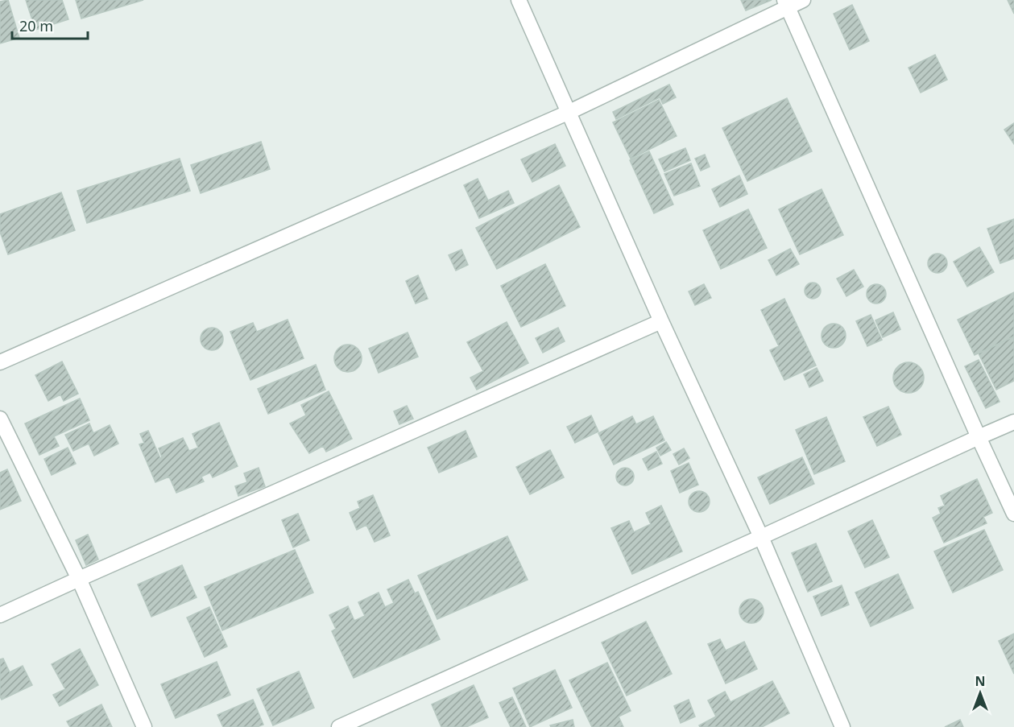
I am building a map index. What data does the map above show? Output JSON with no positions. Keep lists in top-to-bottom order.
{
  "scale_bar": "20 m",
  "north": "top"
}
